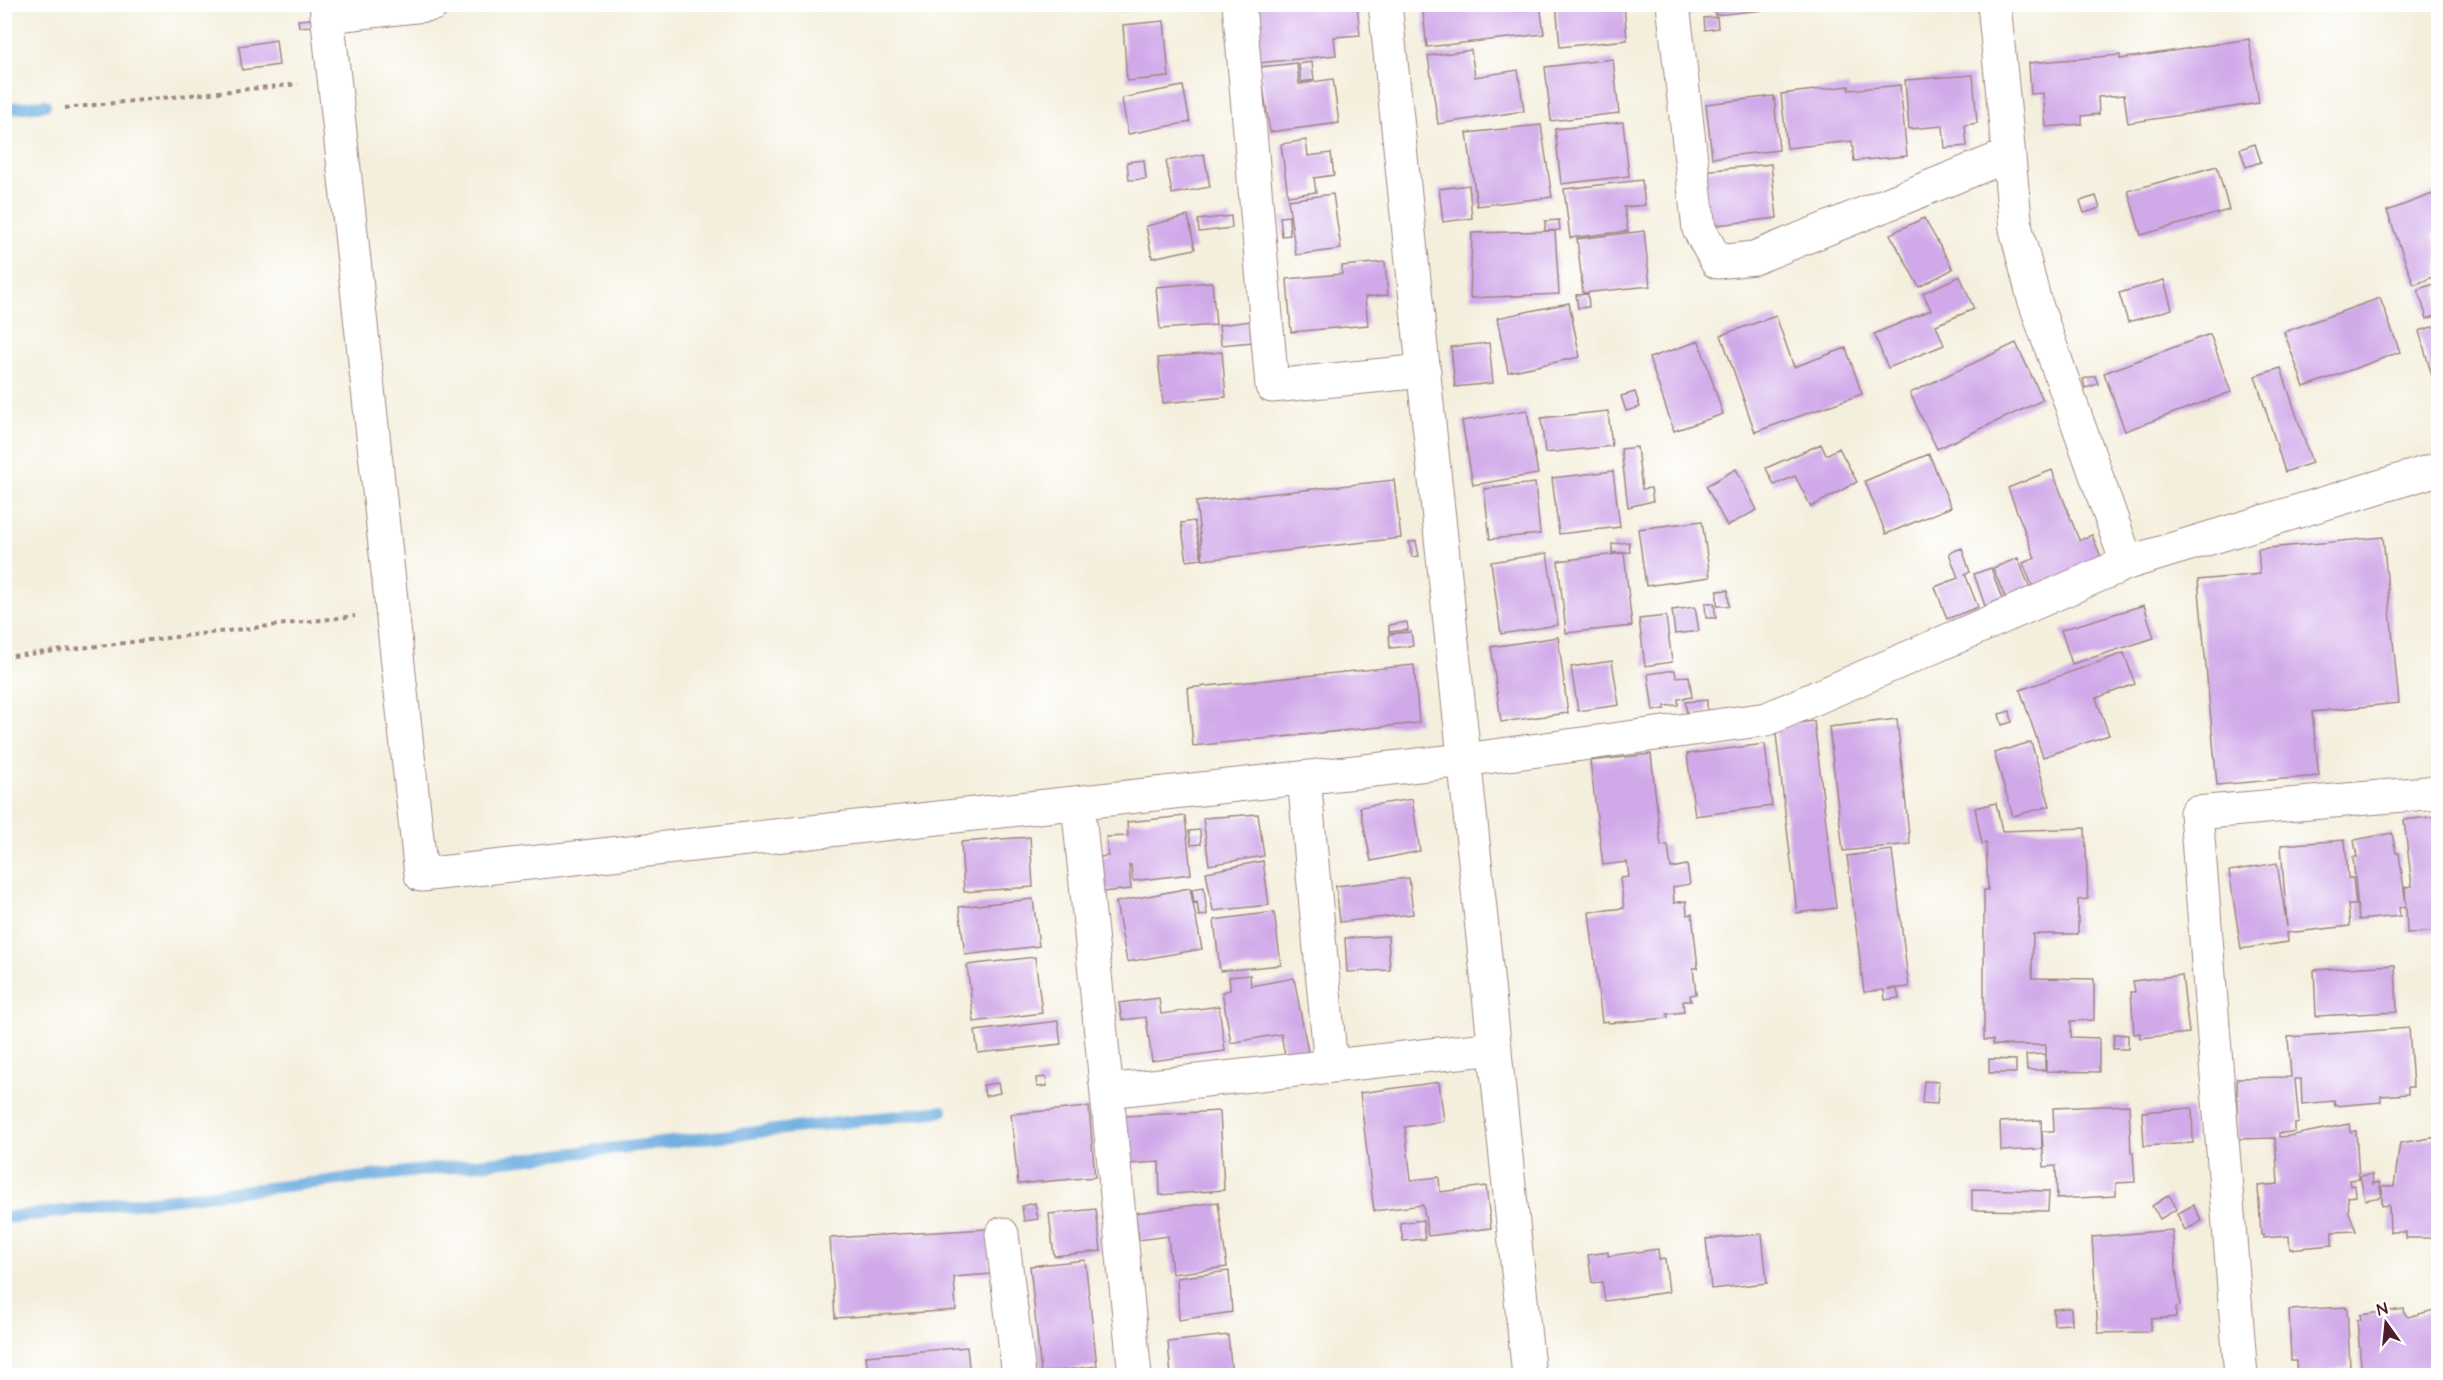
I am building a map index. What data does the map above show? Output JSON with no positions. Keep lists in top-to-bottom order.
{
  "north": "top"
}
